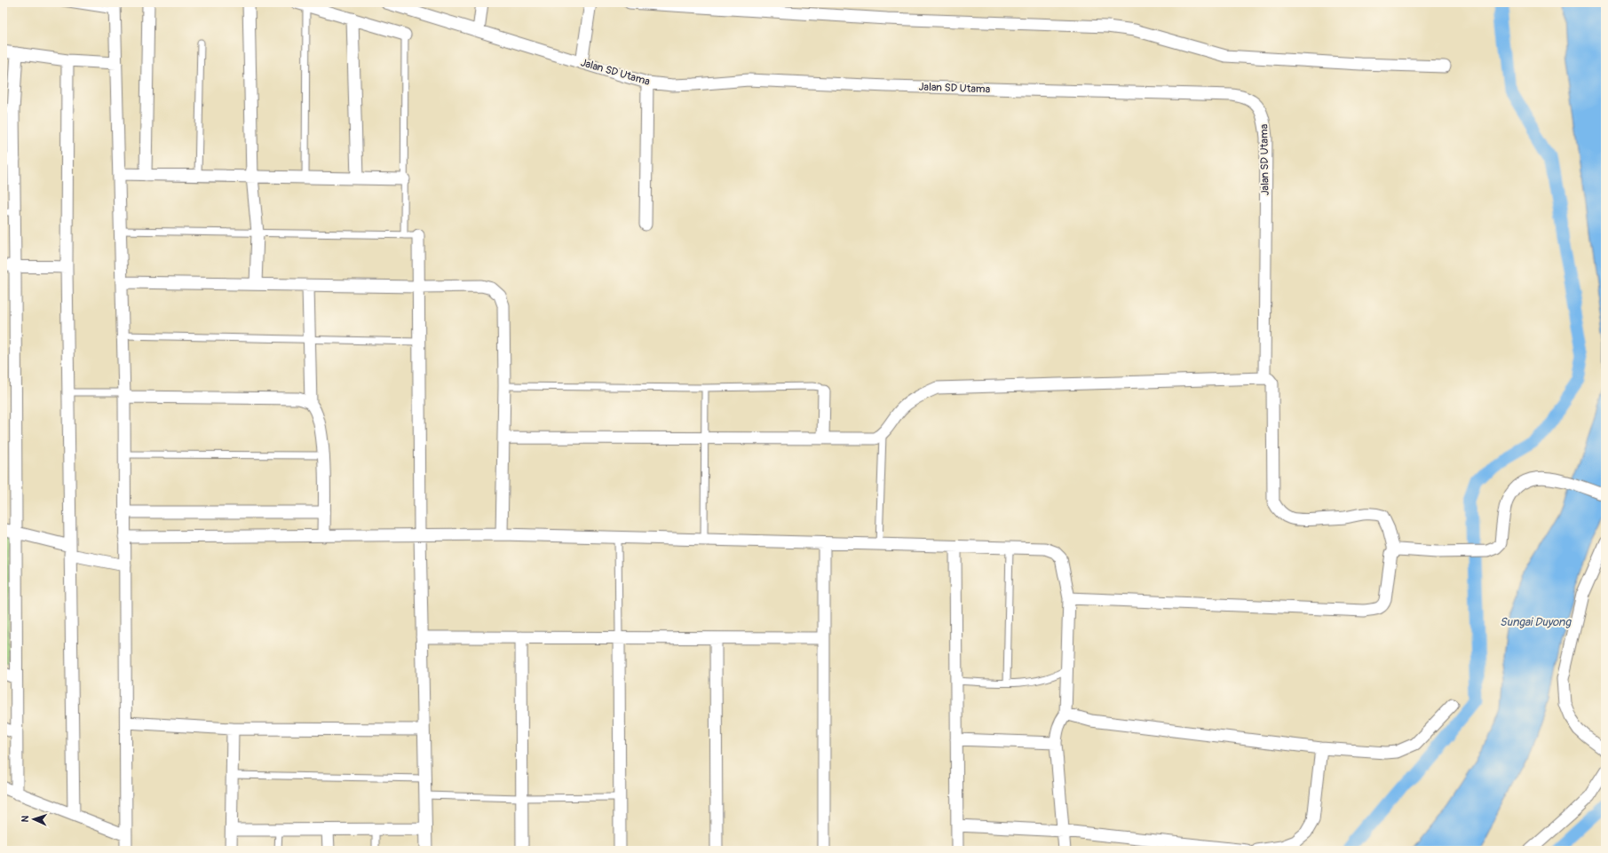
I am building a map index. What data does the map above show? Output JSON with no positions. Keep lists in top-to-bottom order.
{
  "streets": {
    "street": ["Jalan SD Utama"]
  },
  "water": ["Sungai Duyong"],
  "north": "left"
}
